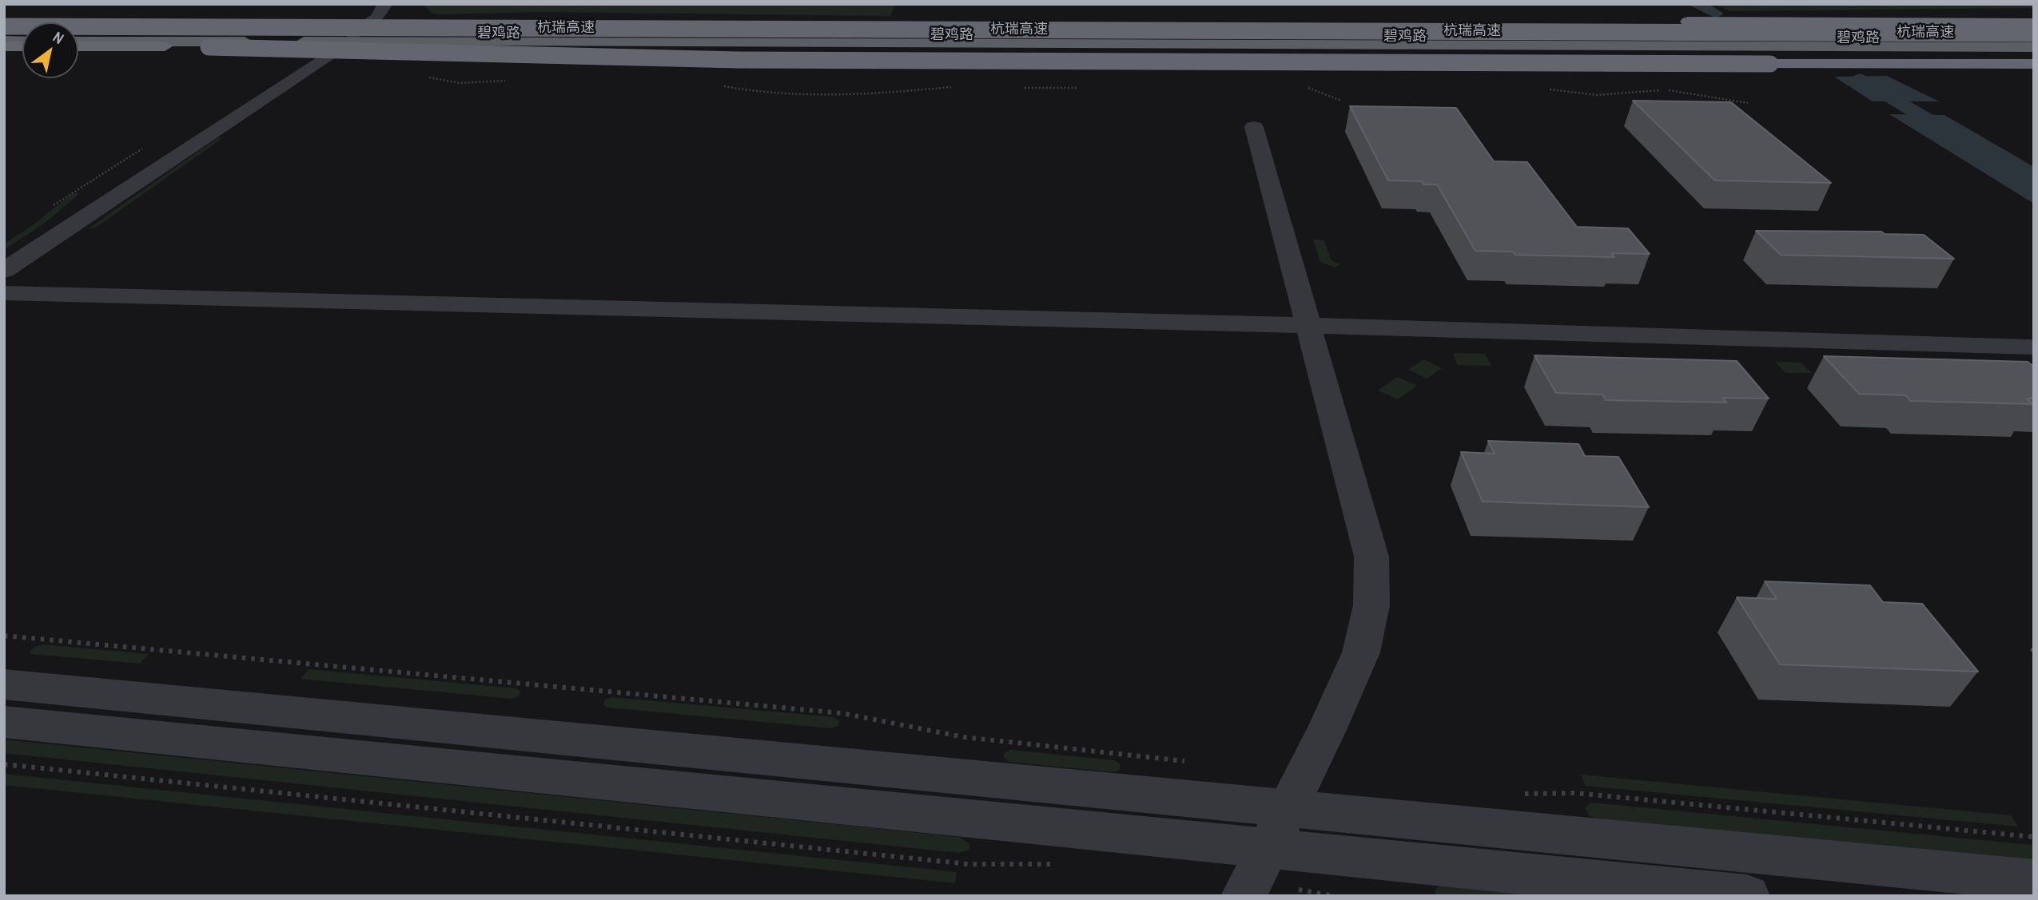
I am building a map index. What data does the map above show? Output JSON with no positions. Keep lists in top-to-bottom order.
{
  "streets": {
    "highway": ["杭瑞高速", "碧鸡路"]
  },
  "north": "top right"
}
